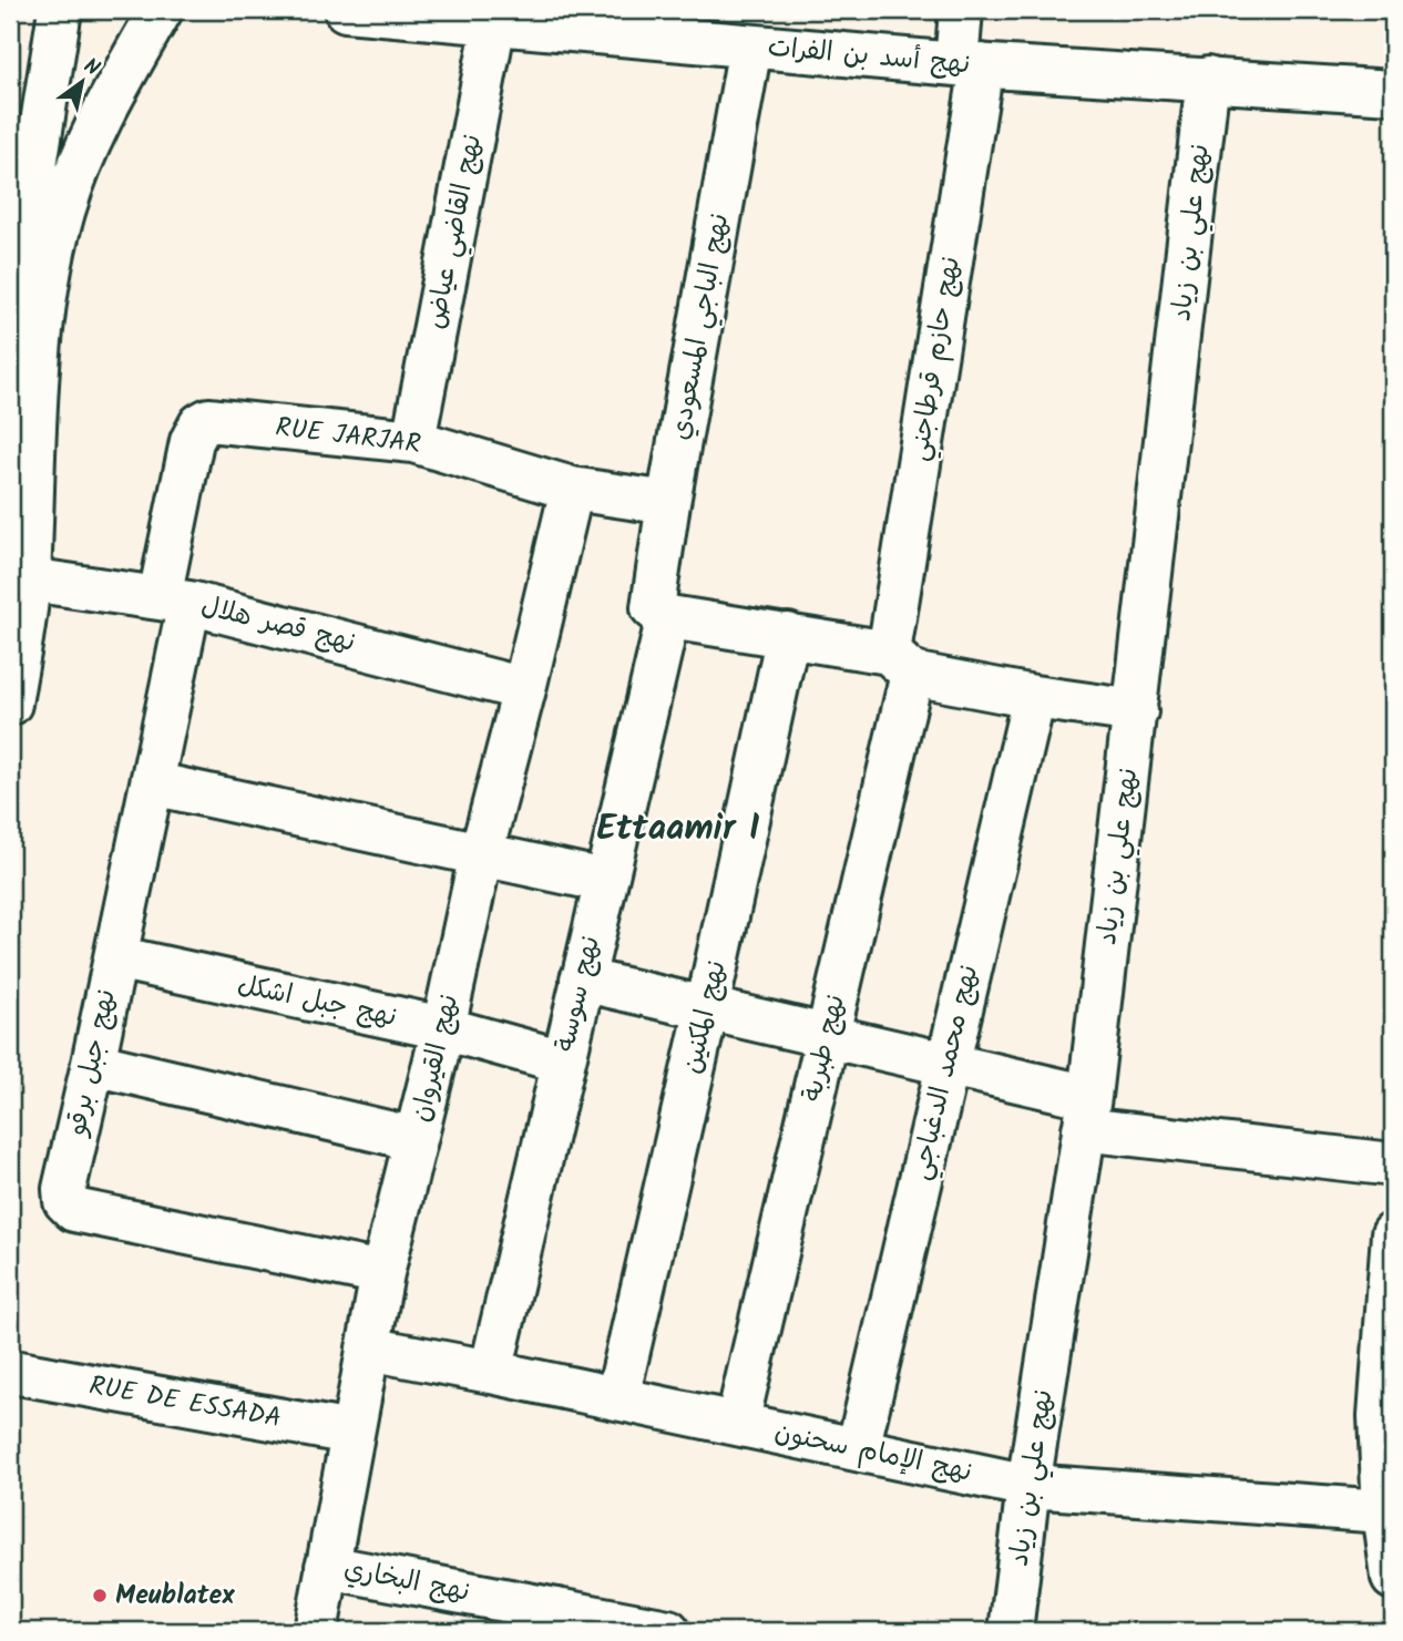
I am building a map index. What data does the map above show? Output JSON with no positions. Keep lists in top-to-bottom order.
{
  "streets": {
    "street": [
      "نهج أسد بن الفرات",
      "نهج القاضي عياض",
      "نهج علي بن زياد",
      "نهج الباجي المسعودي",
      "نهج حازم قرطاجني",
      "RUE JARJAR",
      "نهج قصر هلال",
      "نهج سوسة",
      "نهج جبل اشكل",
      "نهج المكنين",
      "نهج طبربة",
      "نهج القيروان",
      "نهج جبل برقو",
      "نهج محمد الدغباجي",
      "RUE DE ESSADA",
      "نهج الإمام سحنون",
      "نهج البخاري"
    ]
  },
  "crossings": [
    ["نهج أسد بن الفرات", "نهج القاضي عياض"],
    ["نهج أسد بن الفرات", "نهج علي بن زياد"],
    ["نهج أسد بن الفرات", "نهج الباجي المسعودي"],
    ["نهج أسد بن الفرات", "نهج حازم قرطاجني"],
    ["نهج القاضي عياض", "RUE JARJAR"],
    ["نهج علي بن زياد", "نهج الإمام سحنون"],
    ["نهج الباجي المسعودي", "RUE JARJAR"],
    ["نهج الباجي المسعودي", "نهج سوسة"],
    ["نهج حازم قرطاجني", "نهج طبربة"],
    ["RUE JARJAR", "نهج قصر هلال"],
    ["RUE JARJAR", "نهج القيروان"],
    ["RUE JARJAR", "نهج جبل برقو"],
    ["نهج قصر هلال", "نهج القيروان"],
    ["نهج قصر هلال", "نهج جبل برقو"],
    ["نهج سوسة", "نهج جبل اشكل"],
    ["نهج سوسة", "نهج الإمام سحنون"],
    ["نهج جبل اشكل", "نهج القيروان"],
    ["نهج جبل اشكل", "نهج جبل برقو"],
    ["نهج المكنين", "نهج الإمام سحنون"],
    ["نهج طبربة", "نهج الإمام سحنون"],
    ["نهج القيروان", "نهج جبل برقو"],
    ["نهج القيروان", "RUE DE ESSADA"],
    ["نهج القيروان", "نهج الإمام سحنون"],
    ["نهج القيروان", "نهج البخاري"],
    ["نهج محمد الدغباجي", "نهج الإمام سحنون"]
  ],
  "districts": ["Ettaamir I"],
  "places": ["Meublatex"],
  "north": "top right"
}
